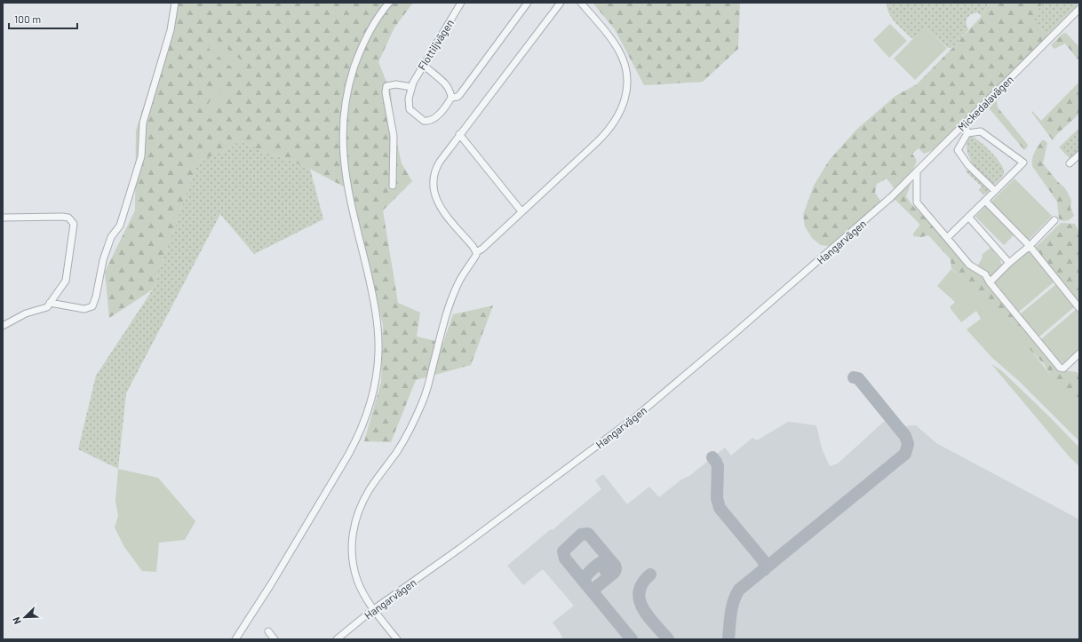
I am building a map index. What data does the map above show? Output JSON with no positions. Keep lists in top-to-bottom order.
{
  "streets": {
    "street": ["Flottiljvägen", "Mickedalavägen", "Hangarvägen"]
  },
  "crossings": [
    ["Mickedalavägen", "Hangarvägen"]
  ],
  "scale_bar": "100 m",
  "north": "bottom left"
}
